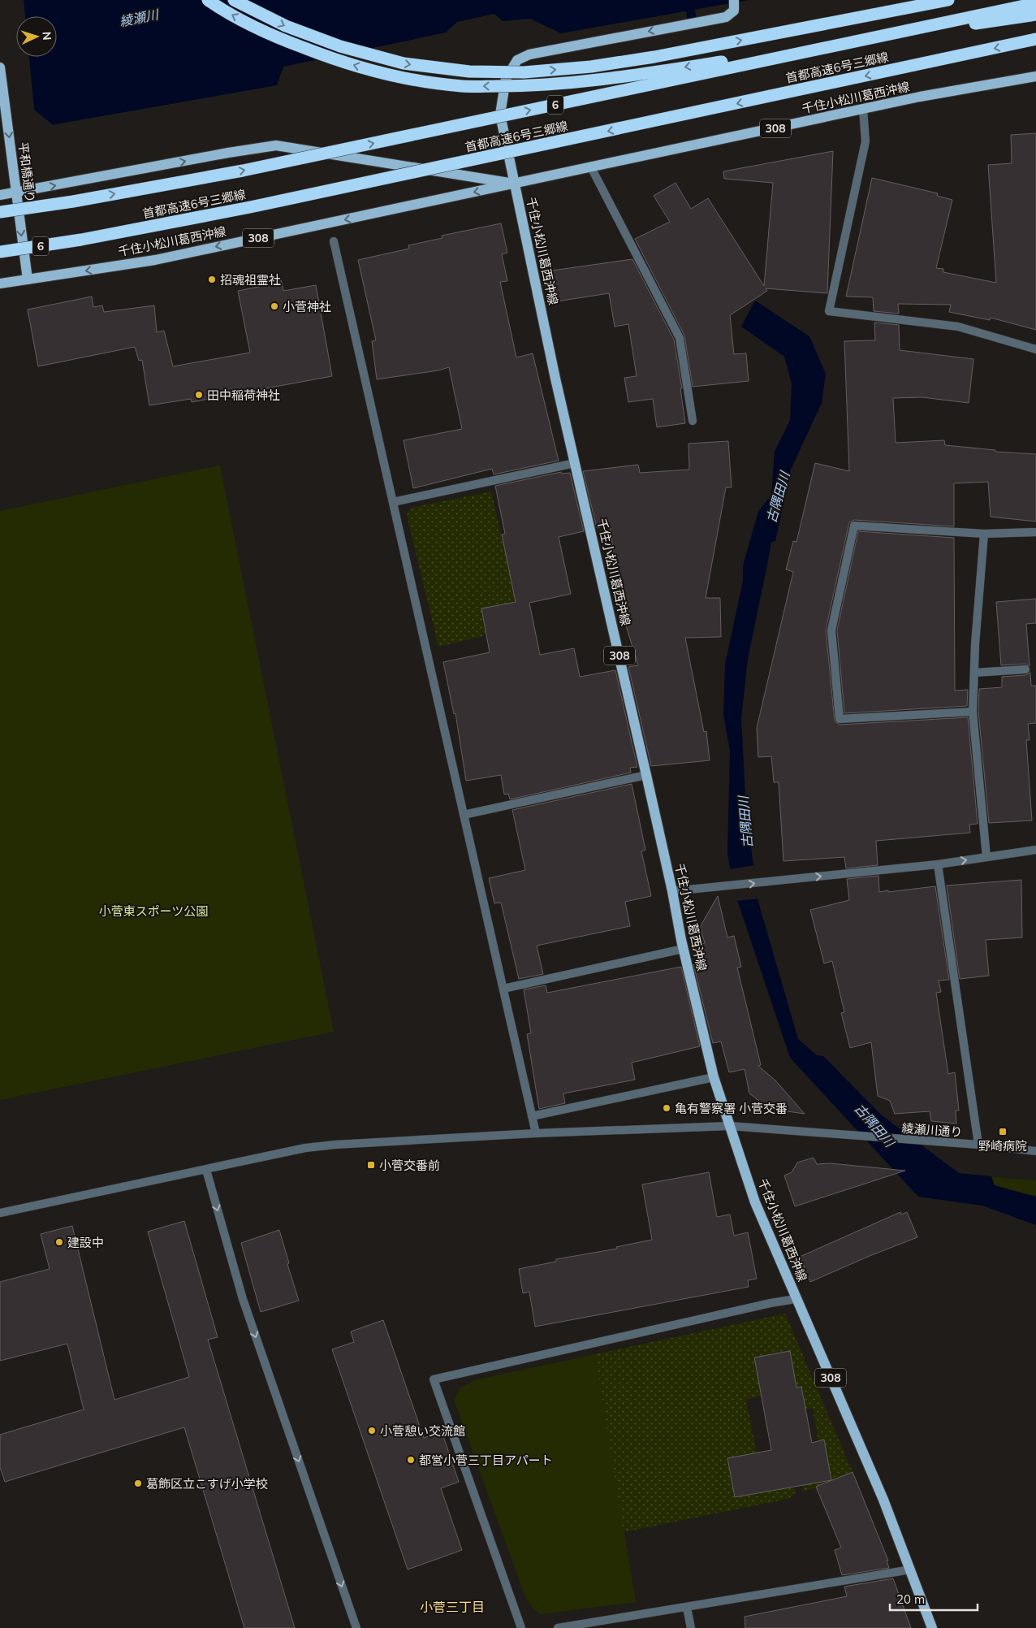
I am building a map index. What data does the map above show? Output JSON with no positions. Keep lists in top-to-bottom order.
{
  "streets": {
    "highway": ["首都高速6号三郷線", "6"],
    "main road": ["千住小松川葛西沖線", "308", "平和橋通り"],
    "street": ["綾瀬川通り"]
  },
  "crossings": [
    ["千住小松川葛西沖線", "平和橋通り"],
    ["千住小松川葛西沖線", "綾瀬川通り"]
  ],
  "one_way": ["平和橋通り"],
  "districts": ["小菅三丁目"],
  "water": ["綾瀬川", "古隅田川"],
  "parks": ["小菅東スポーツ公園"],
  "places": {
    "other": [
      "招魂祖霊社",
      "小菅神社",
      "田中稲荷神社",
      "亀有警察署 小菅交番",
      "建設中",
      "小菅憩い交流館",
      "都営小菅三丁目アパート",
      "葛飾区立こすげ小学校"
    ],
    "transit": ["野崎病院", "小菅交番前"]
  },
  "scale_bar": "20 m",
  "north": "right"
}
